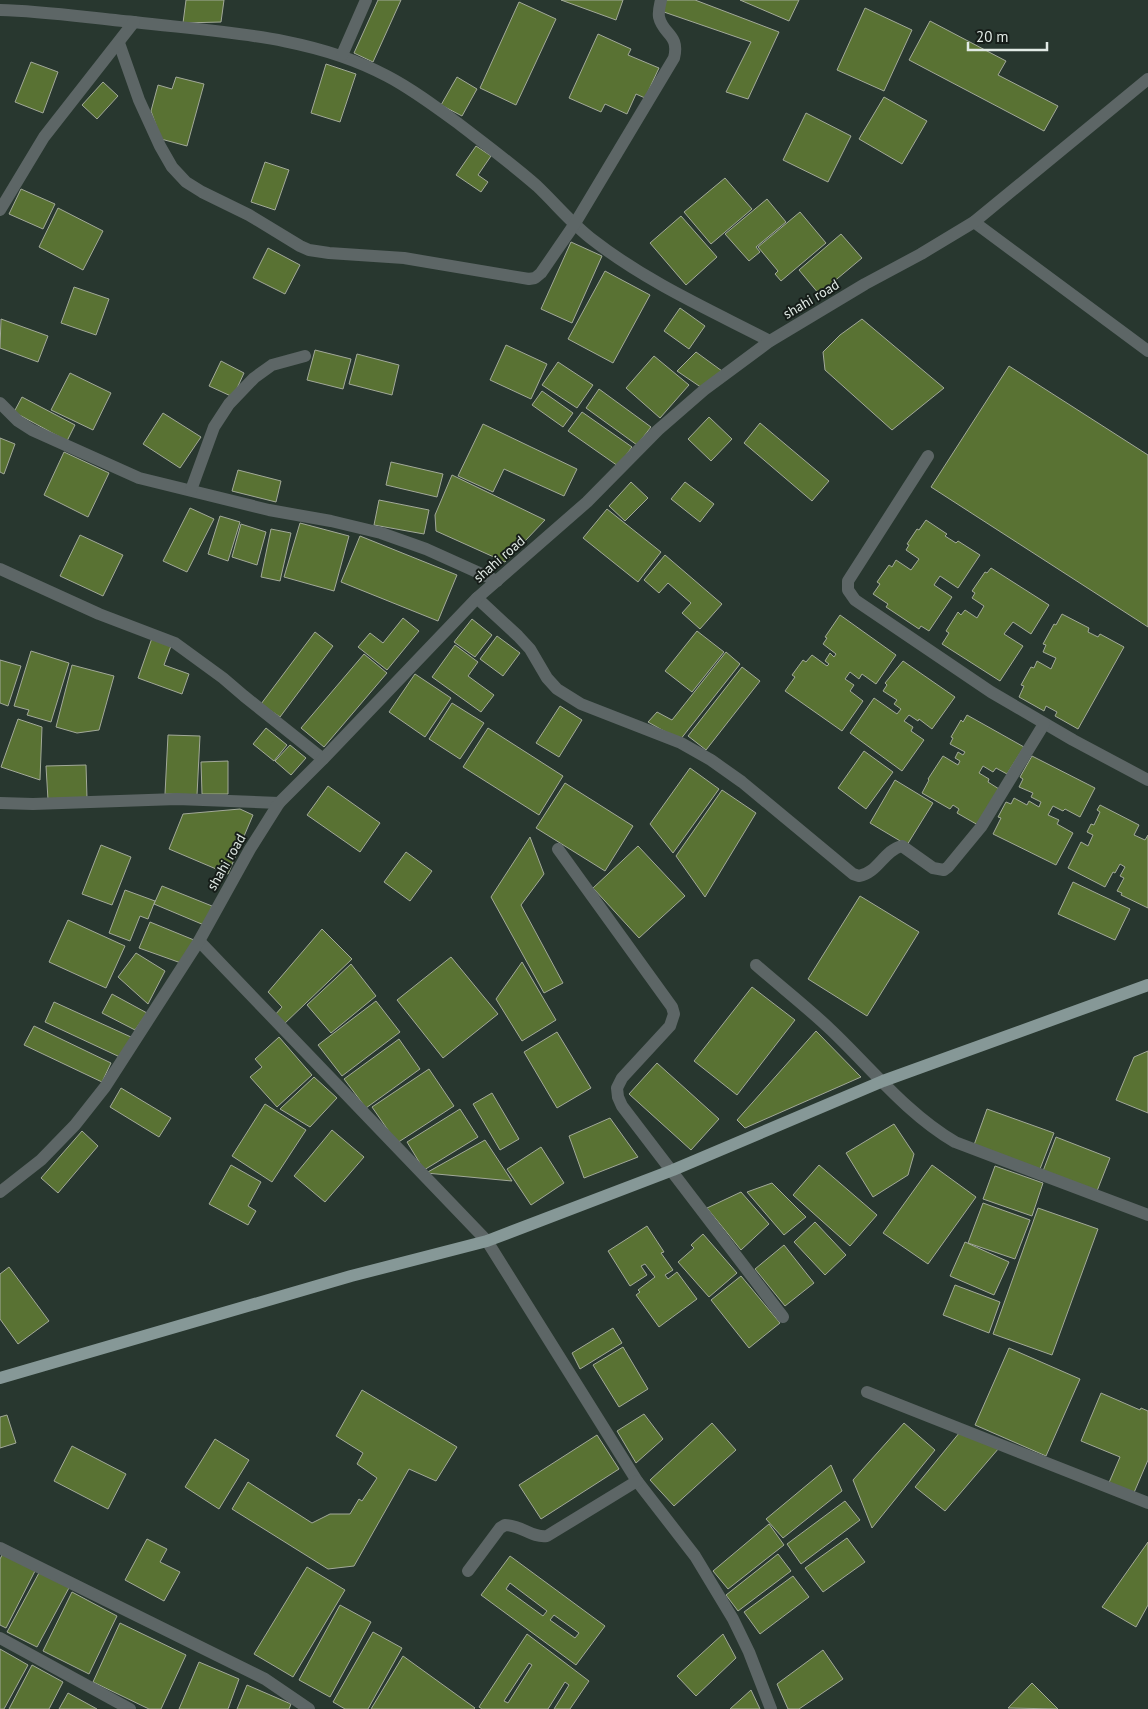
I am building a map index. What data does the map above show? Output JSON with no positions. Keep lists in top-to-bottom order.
{
  "streets": {
    "street": ["shahi road"]
  },
  "scale_bar": "20 m"
}
